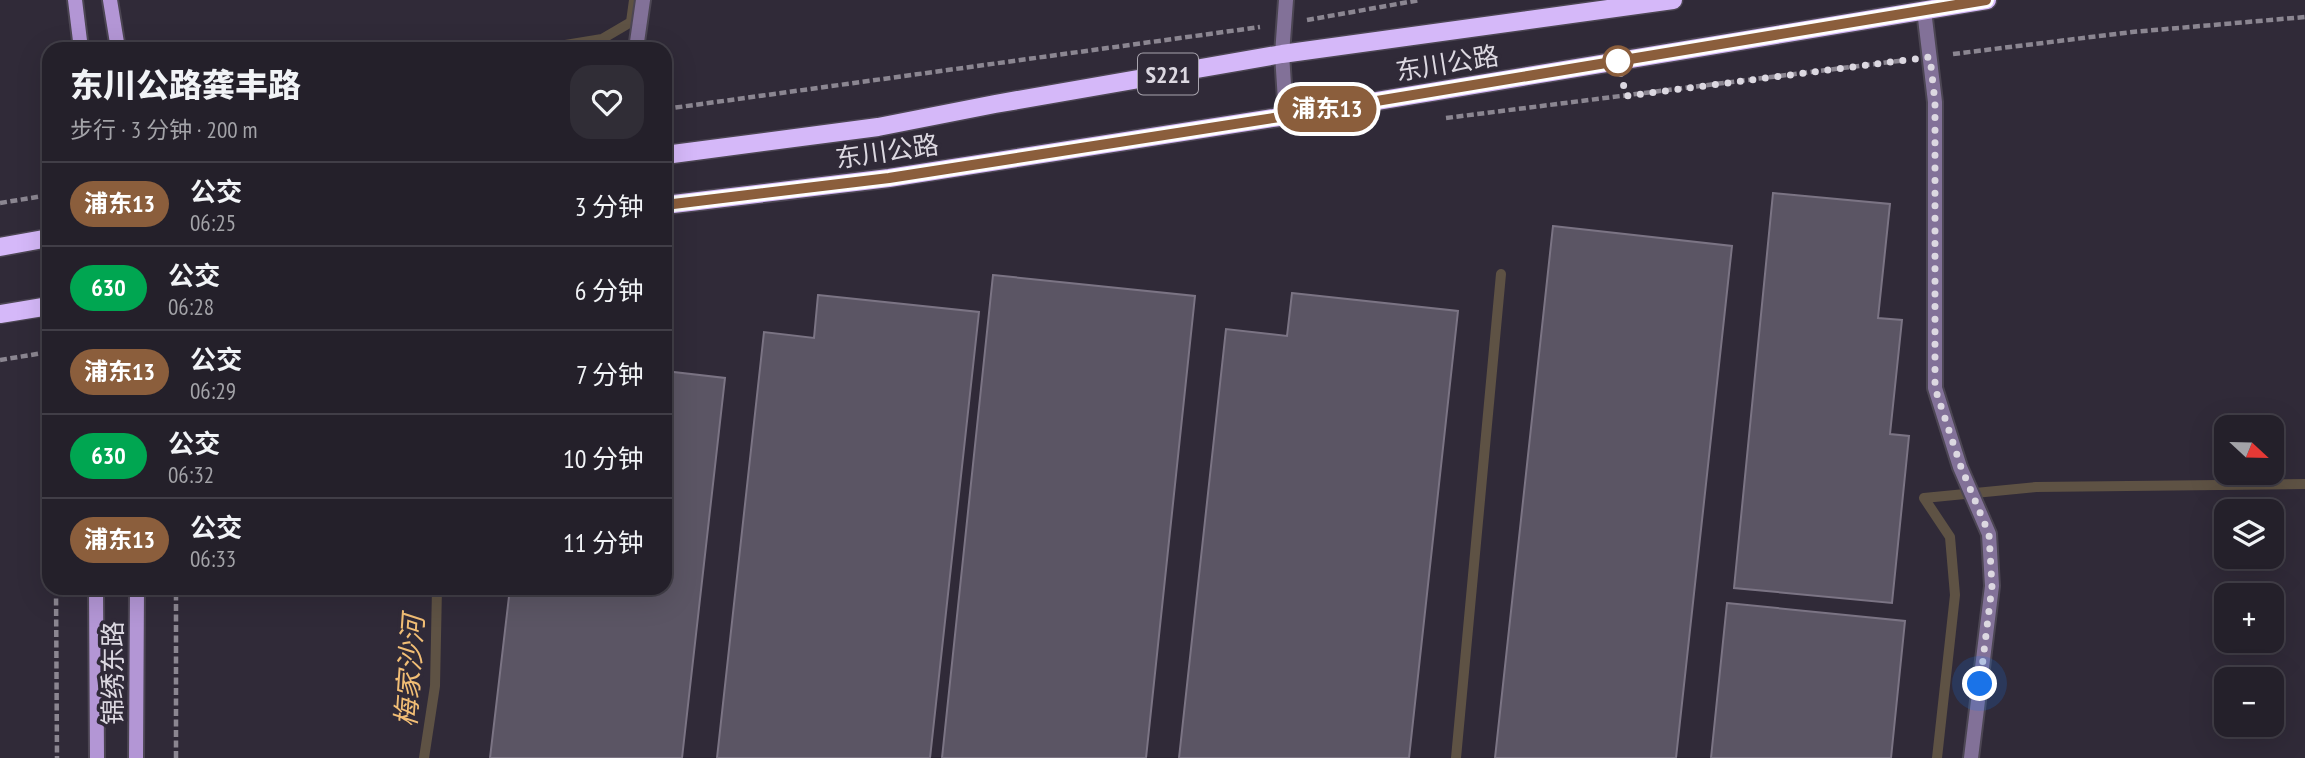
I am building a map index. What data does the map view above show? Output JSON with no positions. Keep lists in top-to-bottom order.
{
  "streets": {
    "main road": ["东川公路", "S221", "锦绣东路"]
  },
  "water": ["梅家沙河"],
  "lines": ["bus line 浦东13"],
  "north": "right",
  "page": {
    "on_map": "浦东13",
    "heading": ["东川公路龚丰路", "步行 · 3 分钟 · 200 m"],
    "list": [
      {
        "mark": "浦东13",
        "name": "公交",
        "note": "06:25",
        "value": "3 分钟"
      },
      {
        "mark": "630",
        "name": "公交",
        "note": "06:28",
        "value": "6 分钟"
      },
      {
        "mark": "浦东13",
        "name": "公交",
        "note": "06:29",
        "value": "7 分钟"
      },
      {
        "mark": "630",
        "name": "公交",
        "note": "06:32",
        "value": "10 分钟"
      },
      {
        "mark": "浦东13",
        "name": "公交",
        "note": "06:33",
        "value": "11 分钟"
      }
    ],
    "map_buttons": ["+", "−"]
  }
}
